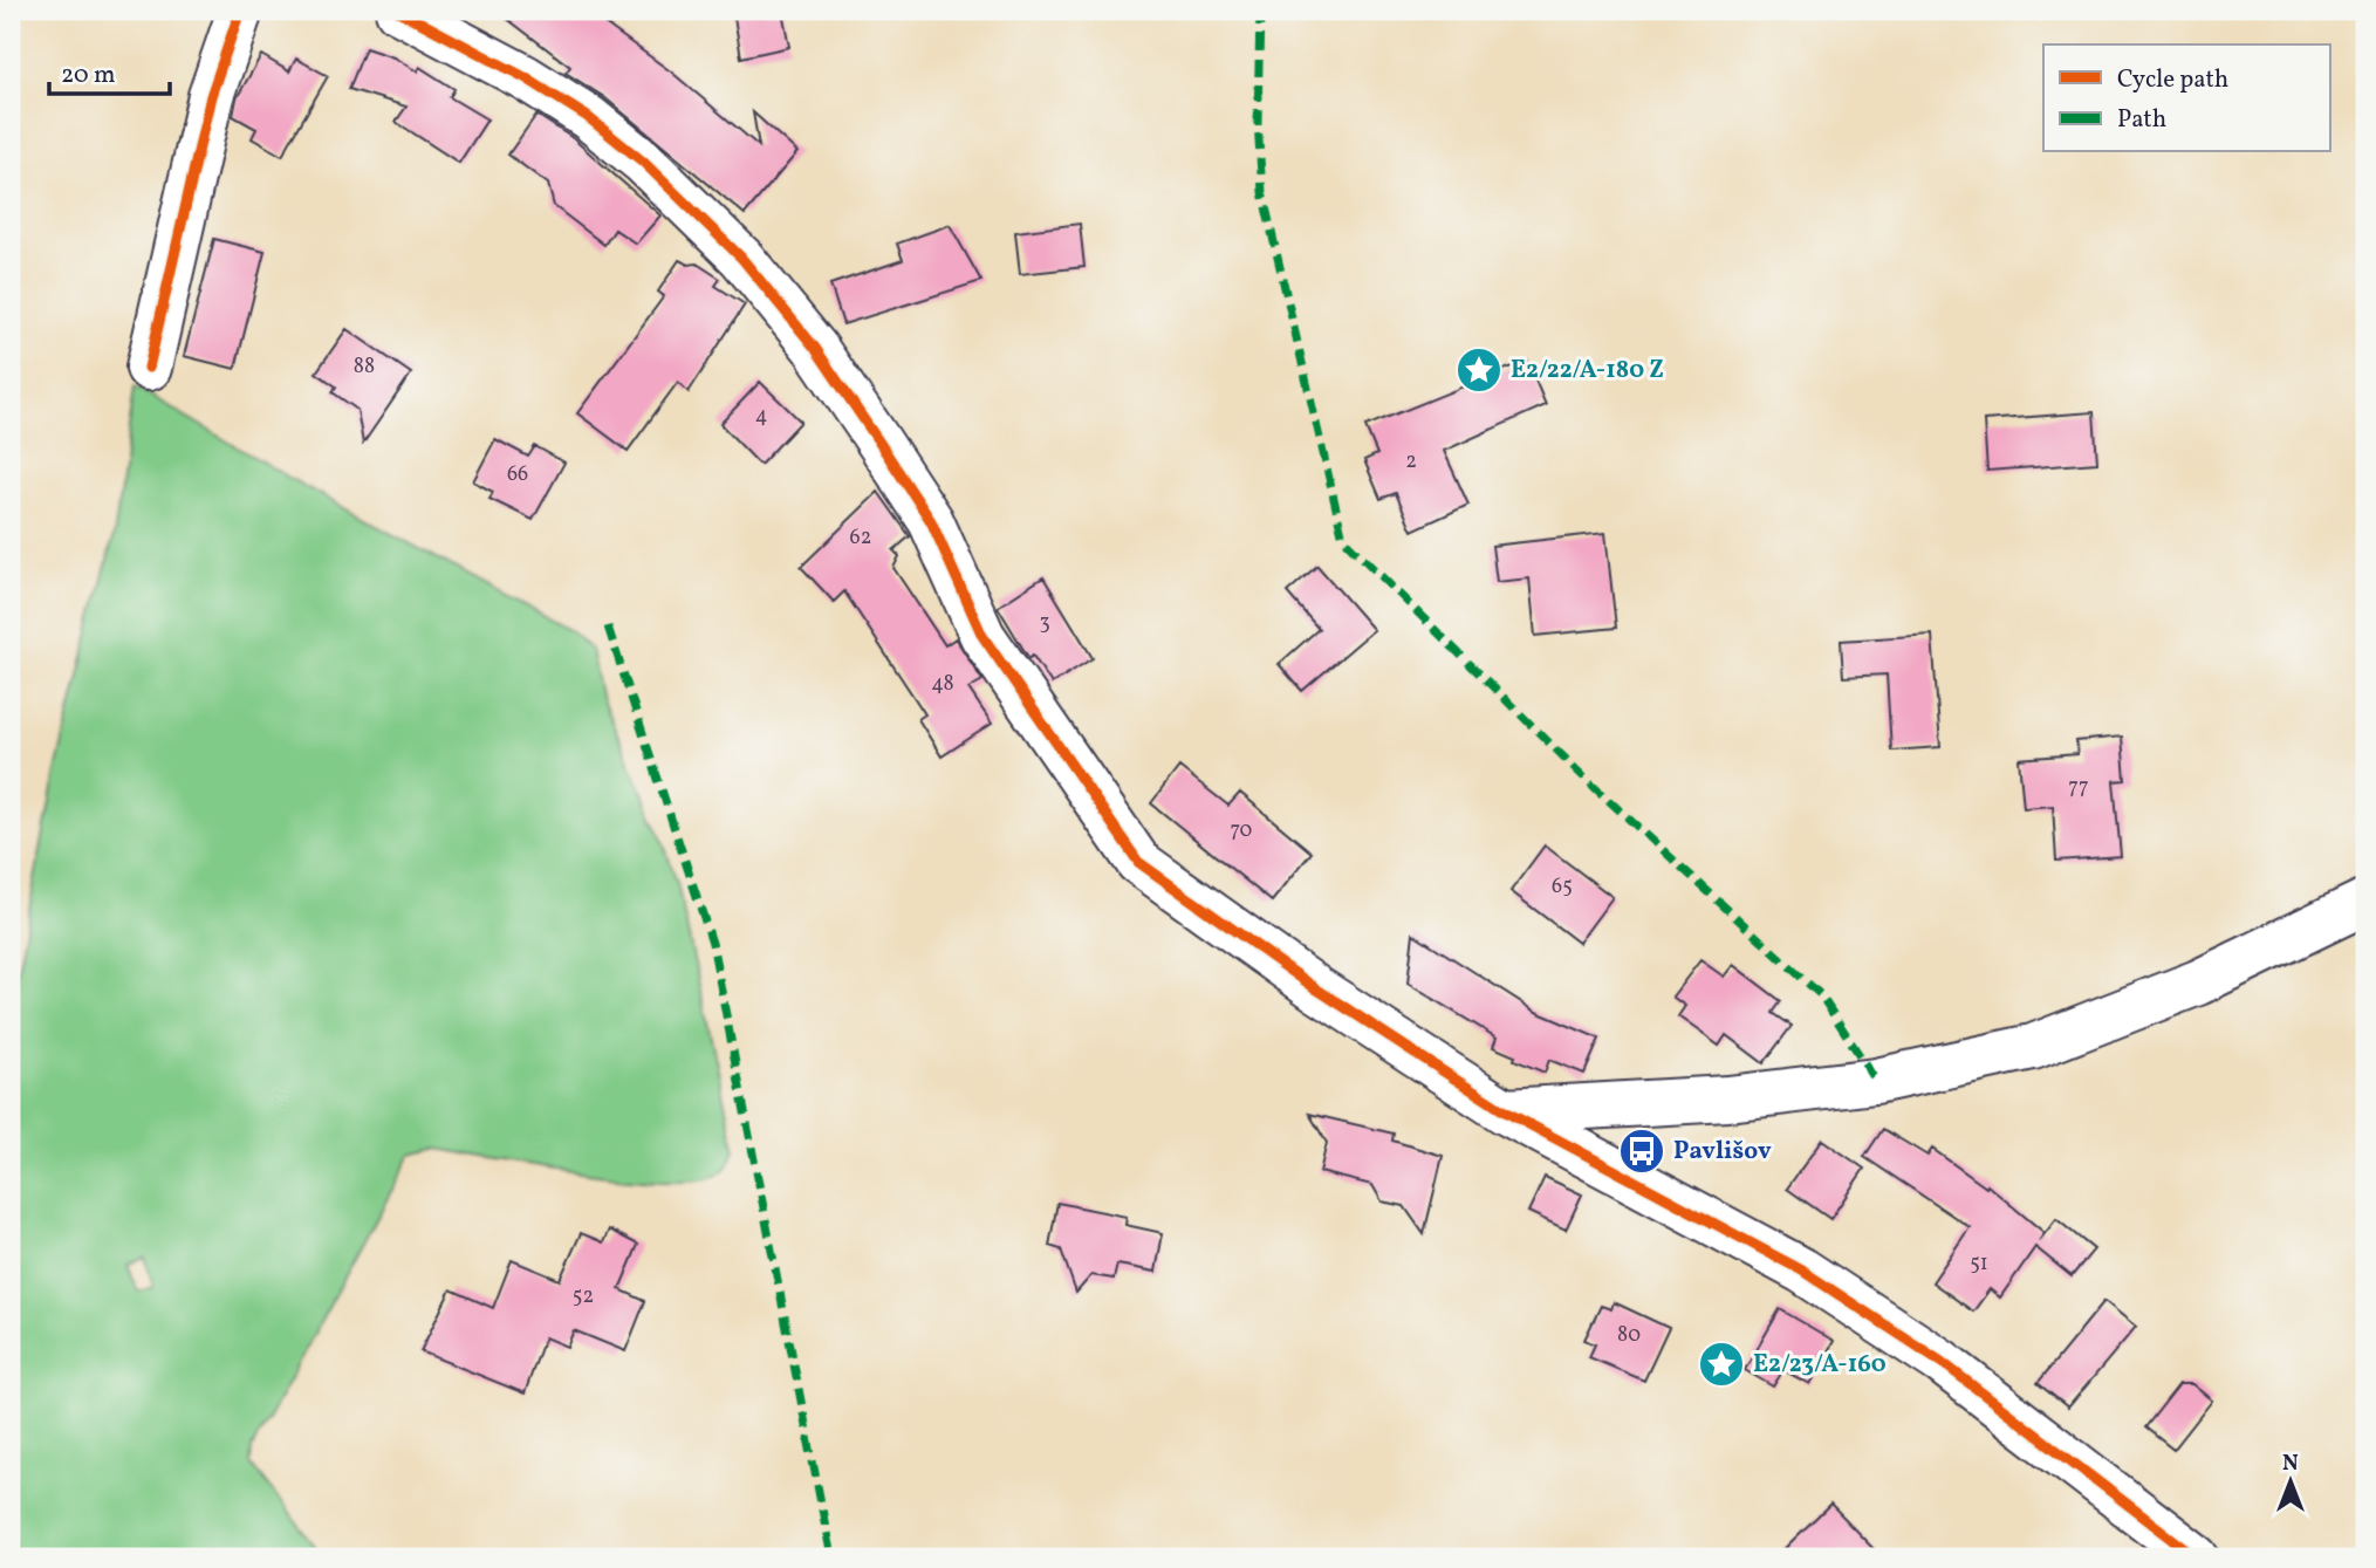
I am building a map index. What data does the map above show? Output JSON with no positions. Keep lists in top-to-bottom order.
{
  "places": {
    "place": ["E2/22/A-180 Z", "E2/23/A-160"],
    "bus stop": ["Pavlišov"]
  },
  "house_numbers": [
    "88",
    "4",
    "2",
    "66",
    "62",
    "3",
    "48",
    "77",
    "70",
    "65",
    "51",
    "52",
    "80"
  ],
  "legend": ["Cycle path", "Path"],
  "scale_bar": "20 m",
  "north": "top"
}
